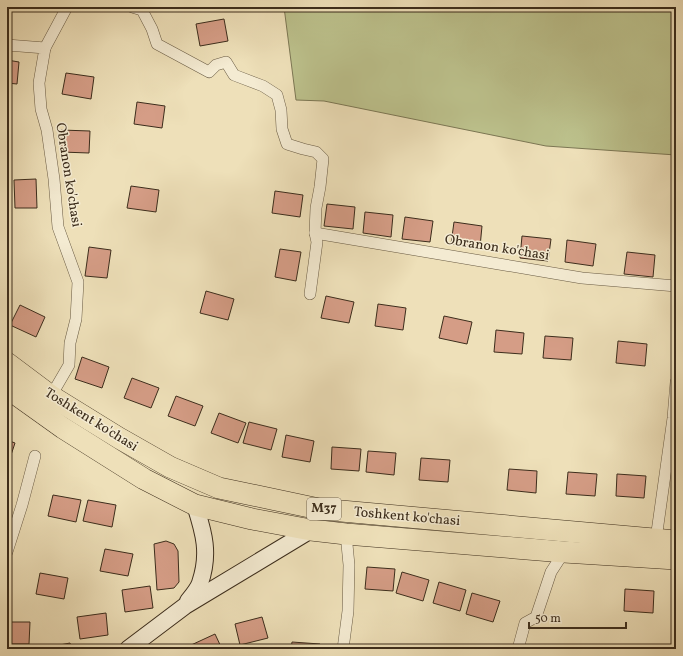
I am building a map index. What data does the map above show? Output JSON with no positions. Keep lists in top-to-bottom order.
{
  "streets": {
    "highway": ["Toshkent ko'chasi", "M37"],
    "street": ["Obranon ko'chasi"]
  },
  "crossings": [
    ["Obranon ko'chasi", "Toshkent ko'chasi"]
  ],
  "scale_bar": "50 m"
}
